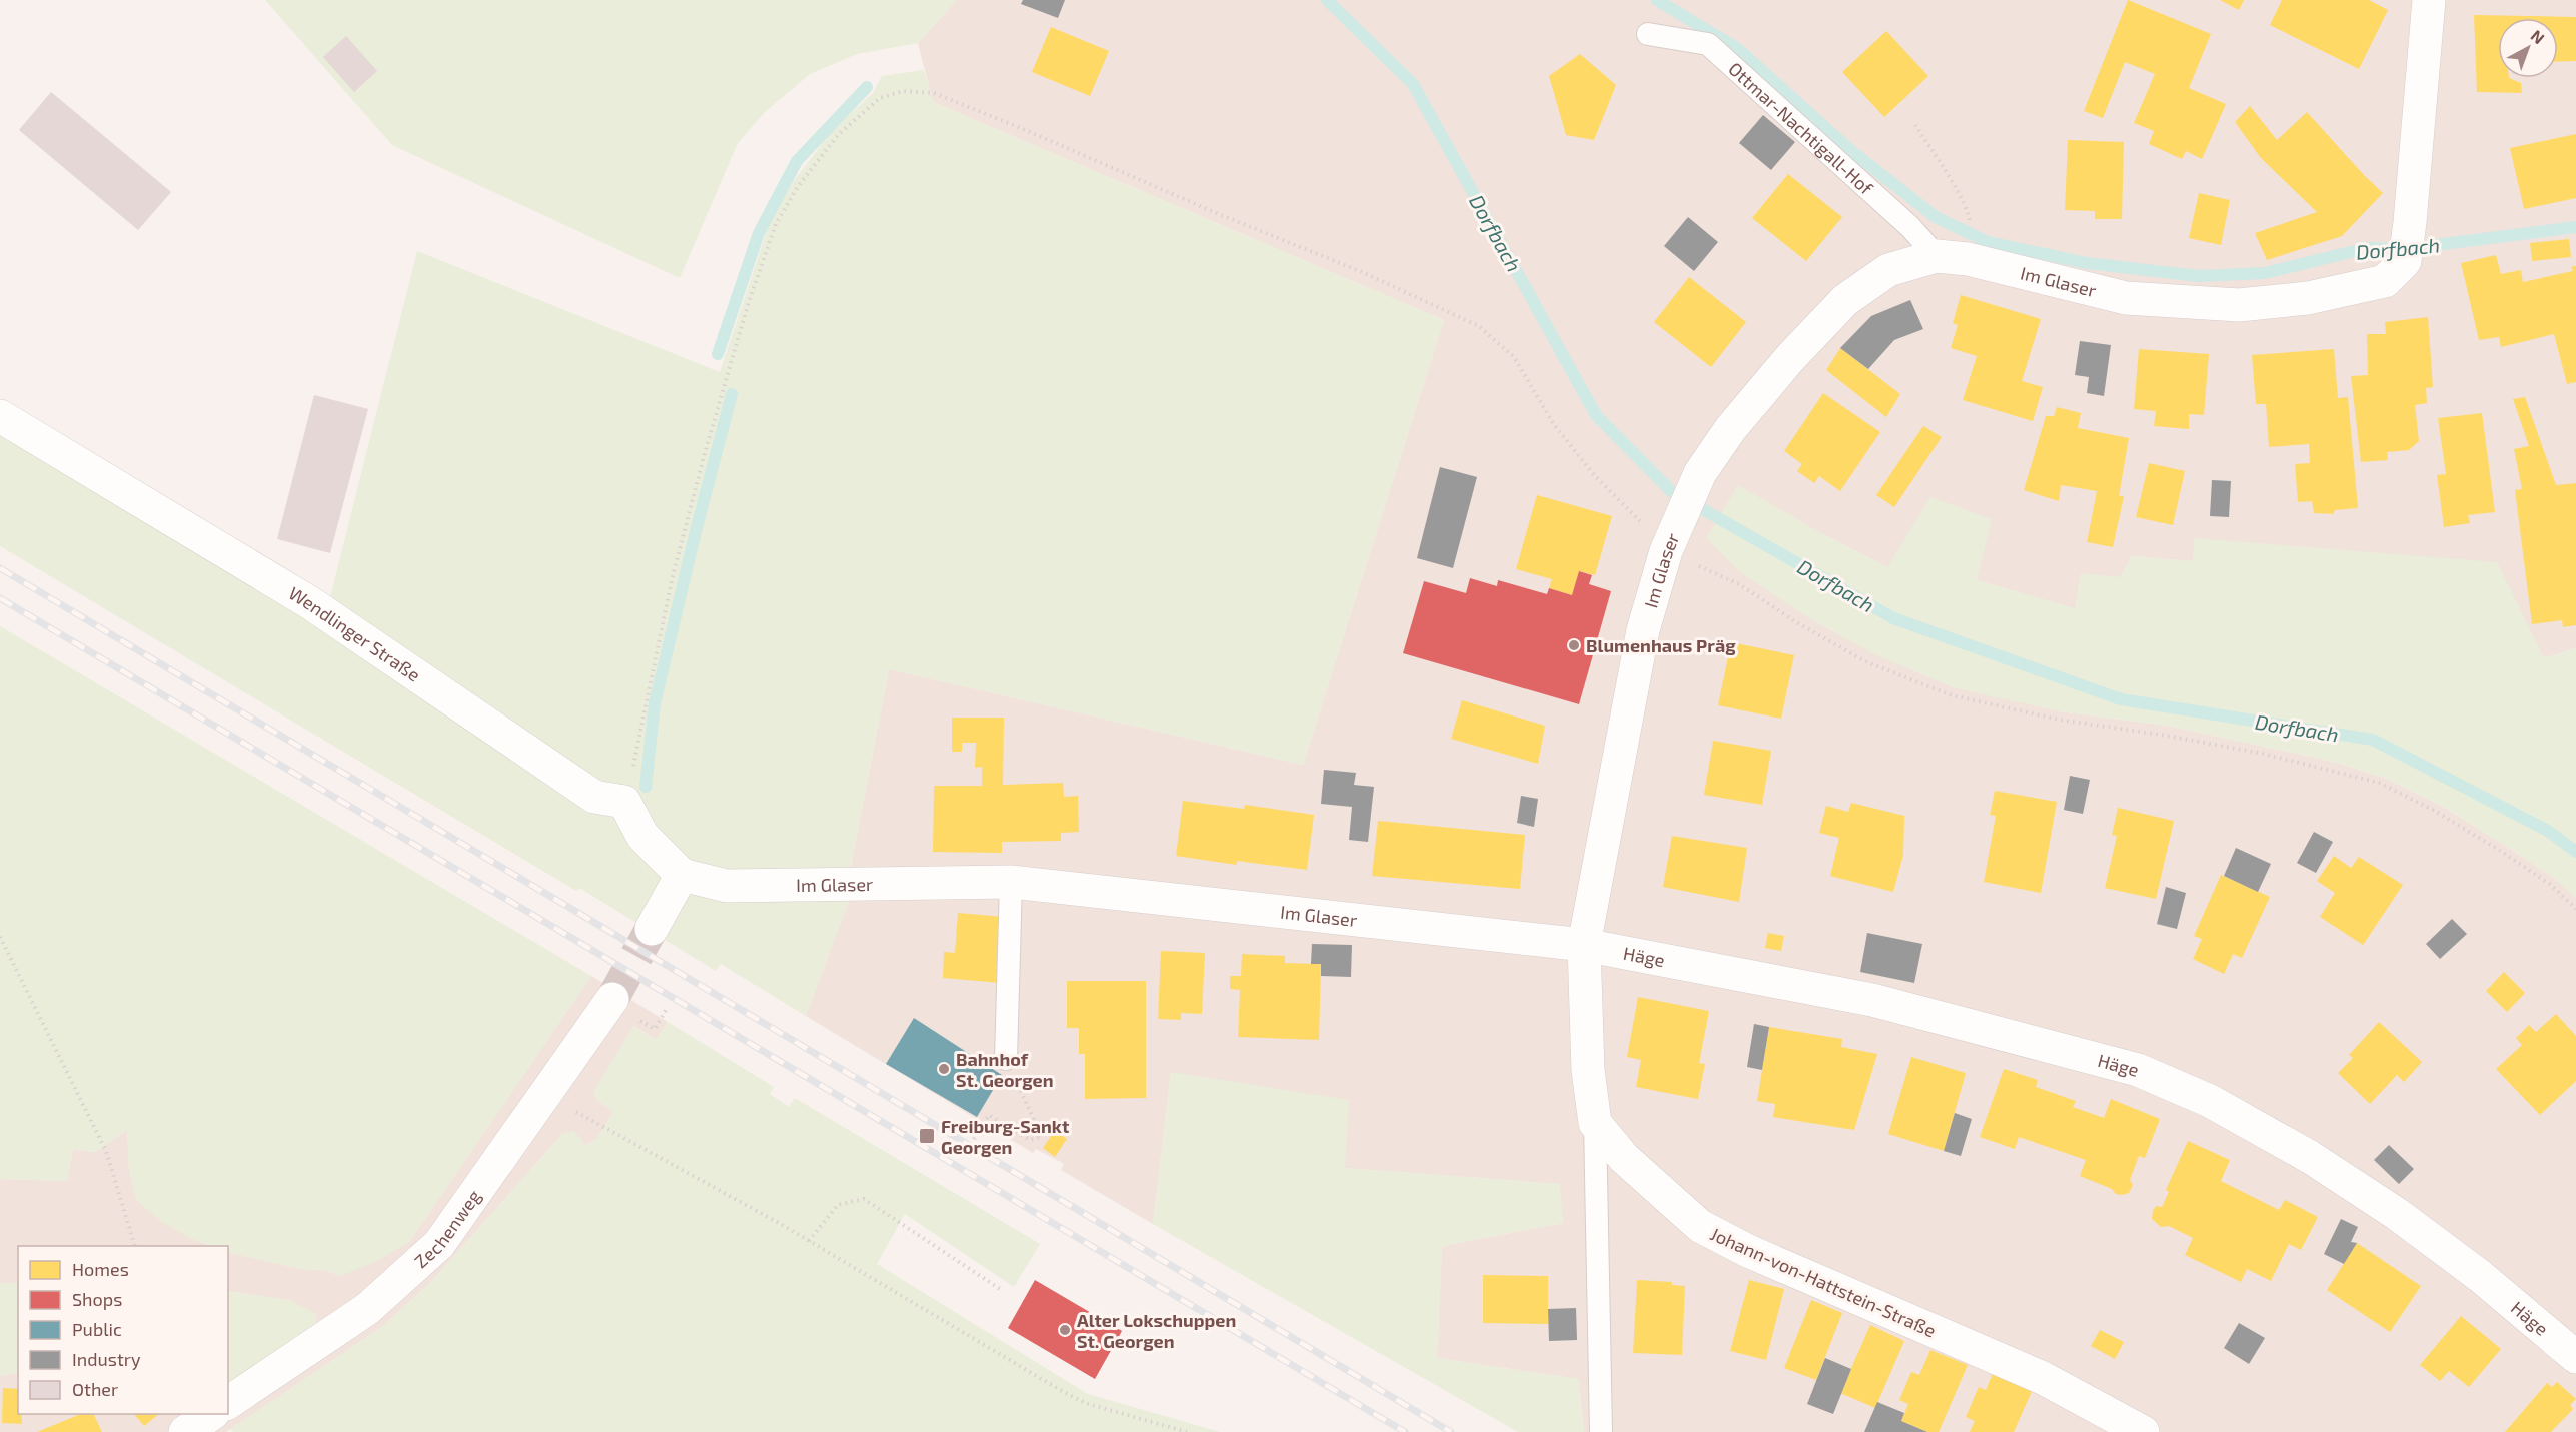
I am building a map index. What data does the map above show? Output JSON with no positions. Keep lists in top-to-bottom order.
{
  "streets": {
    "street": [
      "Im Glaser",
      "Wendlinger Straße",
      "Häge",
      "Zechenweg",
      "Johann-von-Hattstein-Straße"
    ],
    "lane": ["Ottmar-Nachtigall-Hof"]
  },
  "crossings": [
    ["Ottmar-Nachtigall-Hof", "Im Glaser"],
    ["Im Glaser", "Häge"]
  ],
  "water": ["Dorfbach"],
  "places": {
    "other": ["Blumenhaus Präg", "Bahnhof St. Georgen", "Alter Lokschuppen St. Georgen"],
    "transit": ["Freiburg-Sankt Georgen"]
  },
  "legend": [
    "Homes",
    "Shops",
    "Public",
    "Industry",
    "Other"
  ],
  "north": "top right"
}
